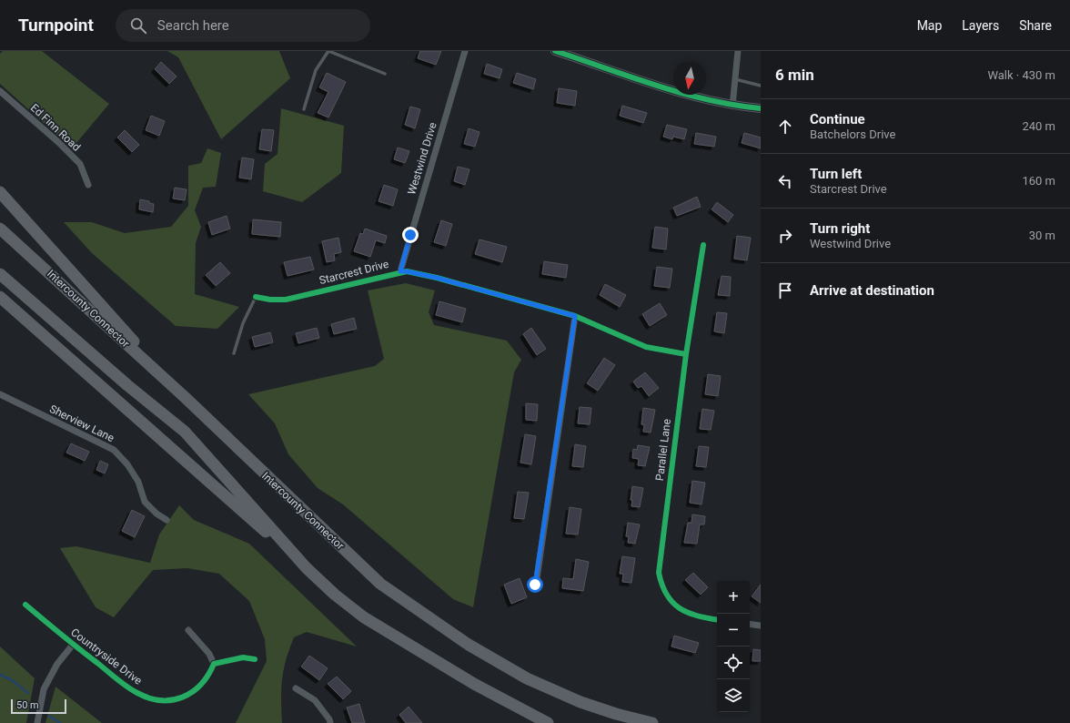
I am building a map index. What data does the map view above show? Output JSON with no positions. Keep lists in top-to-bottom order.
{
  "streets": {
    "highway": ["Intercounty Connector"],
    "street": [
      "Ed Finn Road",
      "Westwind Drive",
      "Starcrest Drive",
      "Sherview Lane",
      "Parallel Lane",
      "Countryside Drive"
    ]
  },
  "crossings": [
    ["Westwind Drive", "Starcrest Drive"],
    ["Starcrest Drive", "Parallel Lane"]
  ],
  "scale_bar": "50 m",
  "north": "bottom",
  "page": {
    "header": "Turnpoint",
    "search": "Search here",
    "nav": ["Map", "Layers", "Share"],
    "heading": ["6 min", "Walk · 430 m"],
    "list": [
      ["Continue", "Batchelors Drive", "240 m"],
      ["Turn left", "Starcrest Drive", "160 m"],
      ["Turn right", "Westwind Drive", "30 m"],
      "Arrive at destination"
    ],
    "map_buttons": ["+", "−"],
    "scale": "50 m"
  }
}
